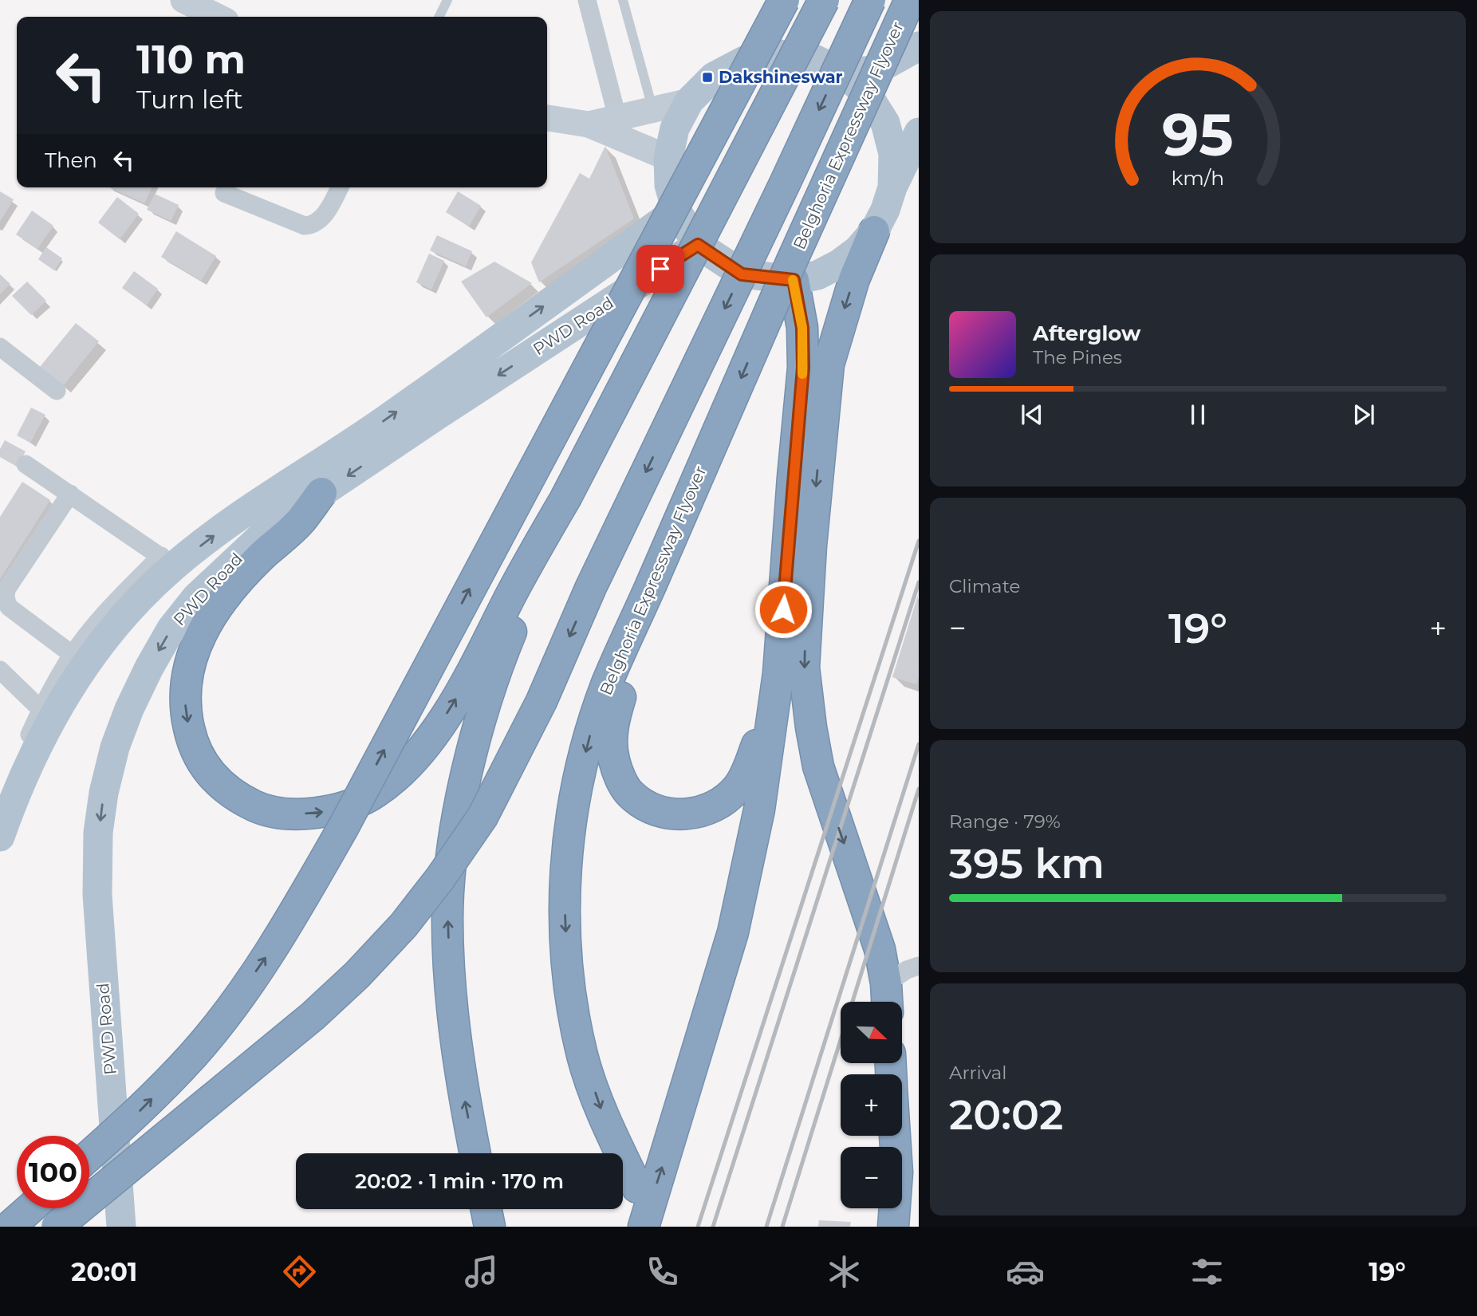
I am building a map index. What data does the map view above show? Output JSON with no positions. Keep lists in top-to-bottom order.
{
  "streets": {
    "highway": ["Belghoria Expressway Flyover"],
    "main road": ["PWD Road"]
  },
  "places": {
    "transit": ["Dakshineswar"]
  },
  "north": "bottom right",
  "page": {
    "turn": ["110 m", "Turn left"],
    "then": "Then",
    "song": ["Afterglow", "The Pines"],
    "tile": [
      "Climate",
      ["Range · 79%", "395 km"],
      ["Arrival", "20:02"]
    ],
    "heat": ["−", "19°", "+"],
    "map_buttons": ["+", "−"],
    "limit": "100",
    "trip": "20:02 · 1 min · 170 m",
    "tabs": ["20:01", "19°"],
    "gauge": ["95", "km/h"]
  }
}
